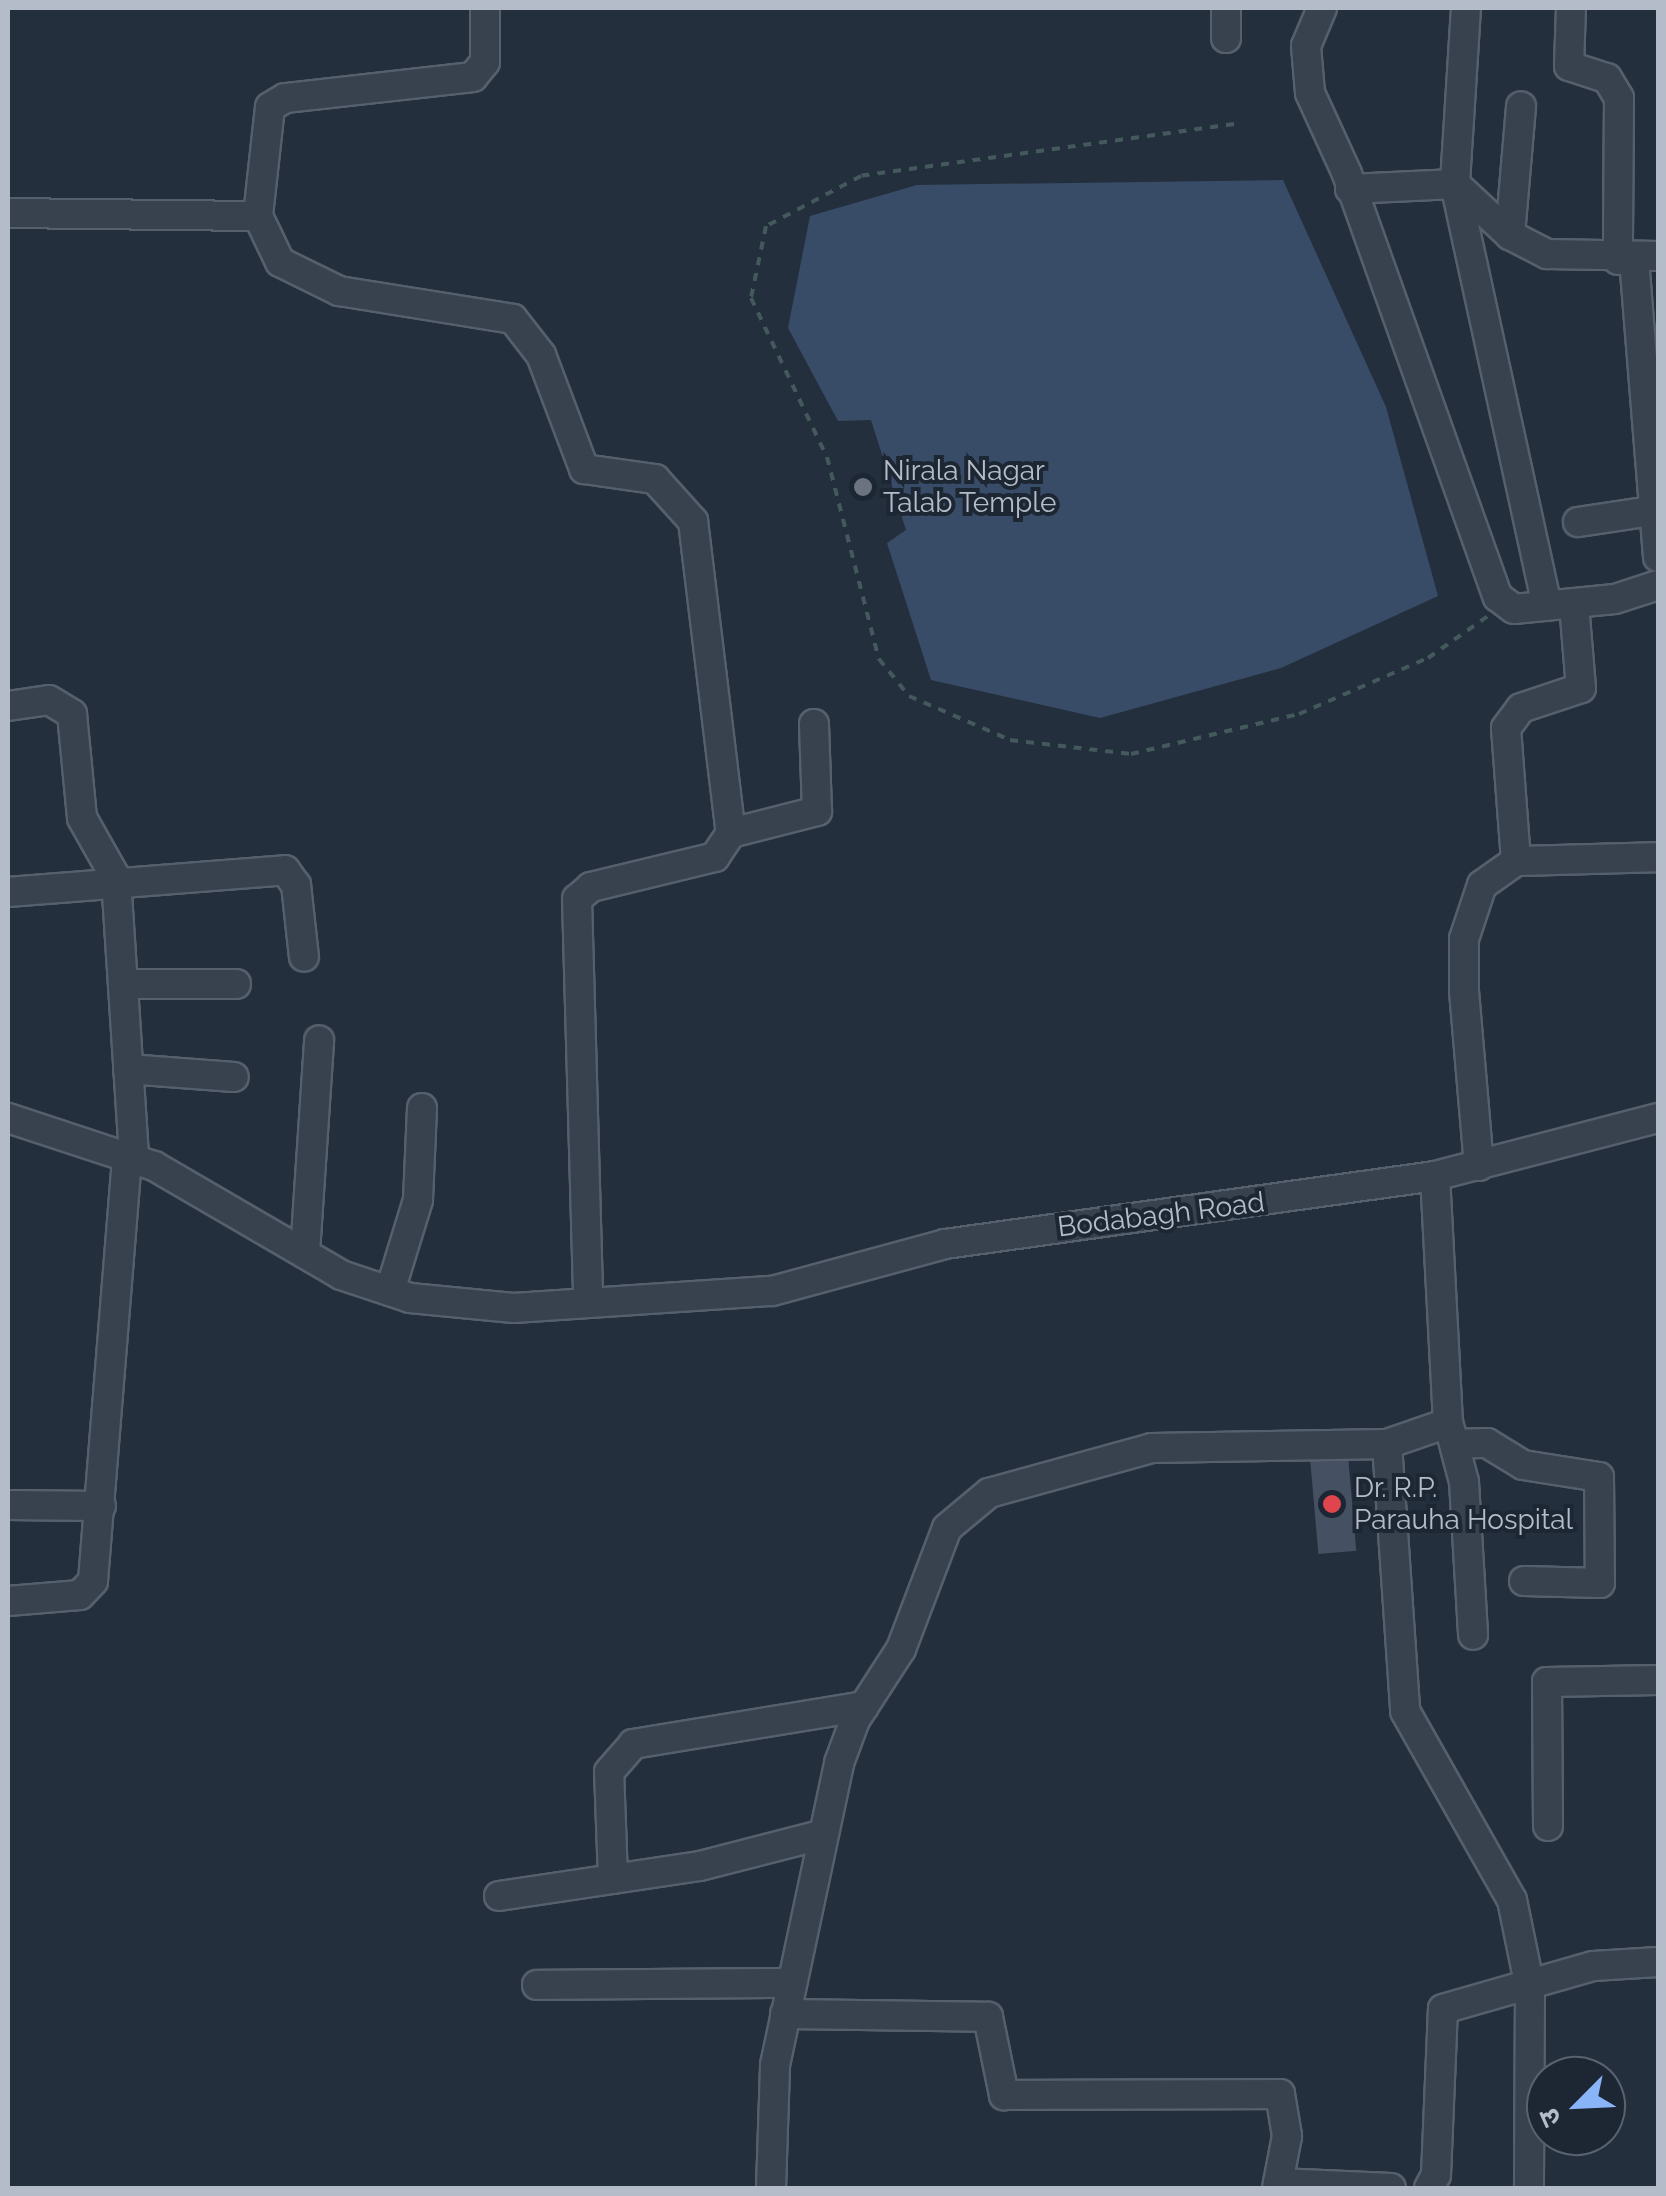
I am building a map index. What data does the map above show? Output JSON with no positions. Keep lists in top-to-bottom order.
{
  "streets": {
    "street": ["Bodabagh Road"]
  },
  "places": ["Nirala Nagar Talab Temple", "Dr. R.P. Parauha Hospital"],
  "north": "bottom left"
}
